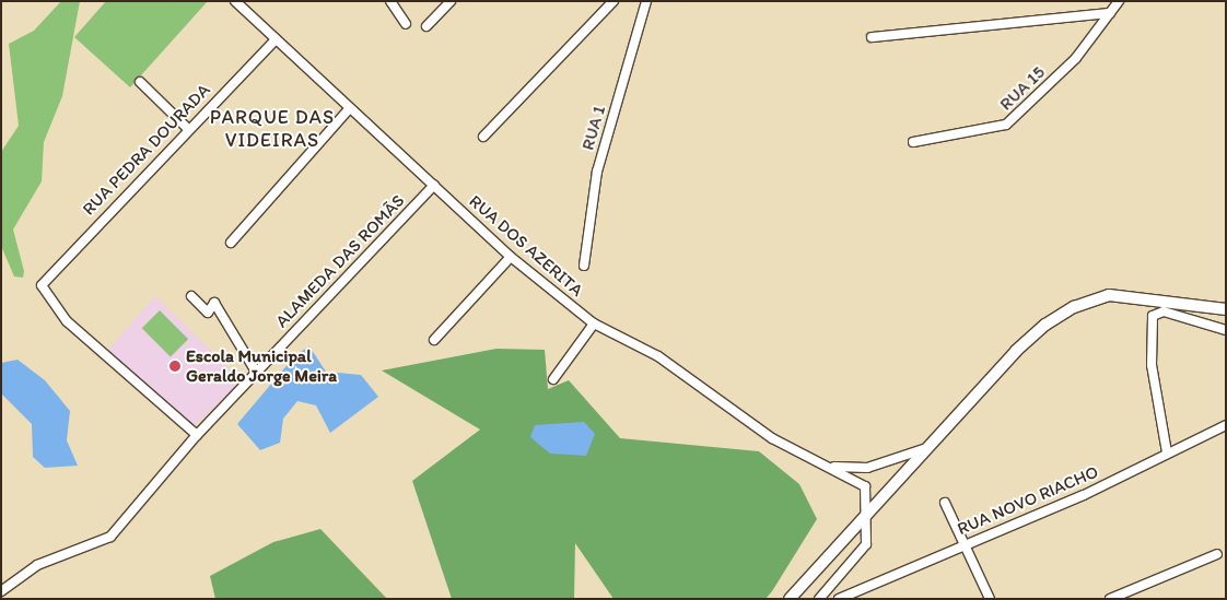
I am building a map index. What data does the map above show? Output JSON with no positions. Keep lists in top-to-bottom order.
{
  "streets": {
    "street": [
      "RUA 15",
      "RUA 1",
      "RUA PEDRA DOURADA",
      "RUA DOS AZERITA",
      "ALAMEDA DAS ROMÃS",
      "RUA NOVO RIACHO"
    ]
  },
  "crossings": [
    ["RUA PEDRA DOURADA", "RUA DOS AZERITA"],
    ["RUA PEDRA DOURADA", "ALAMEDA DAS ROMÃS"],
    ["RUA DOS AZERITA", "ALAMEDA DAS ROMÃS"]
  ],
  "districts": ["PARQUE DAS VIDEIRAS"],
  "places": ["Escola Municipal Geraldo Jorge Meira"]
}
